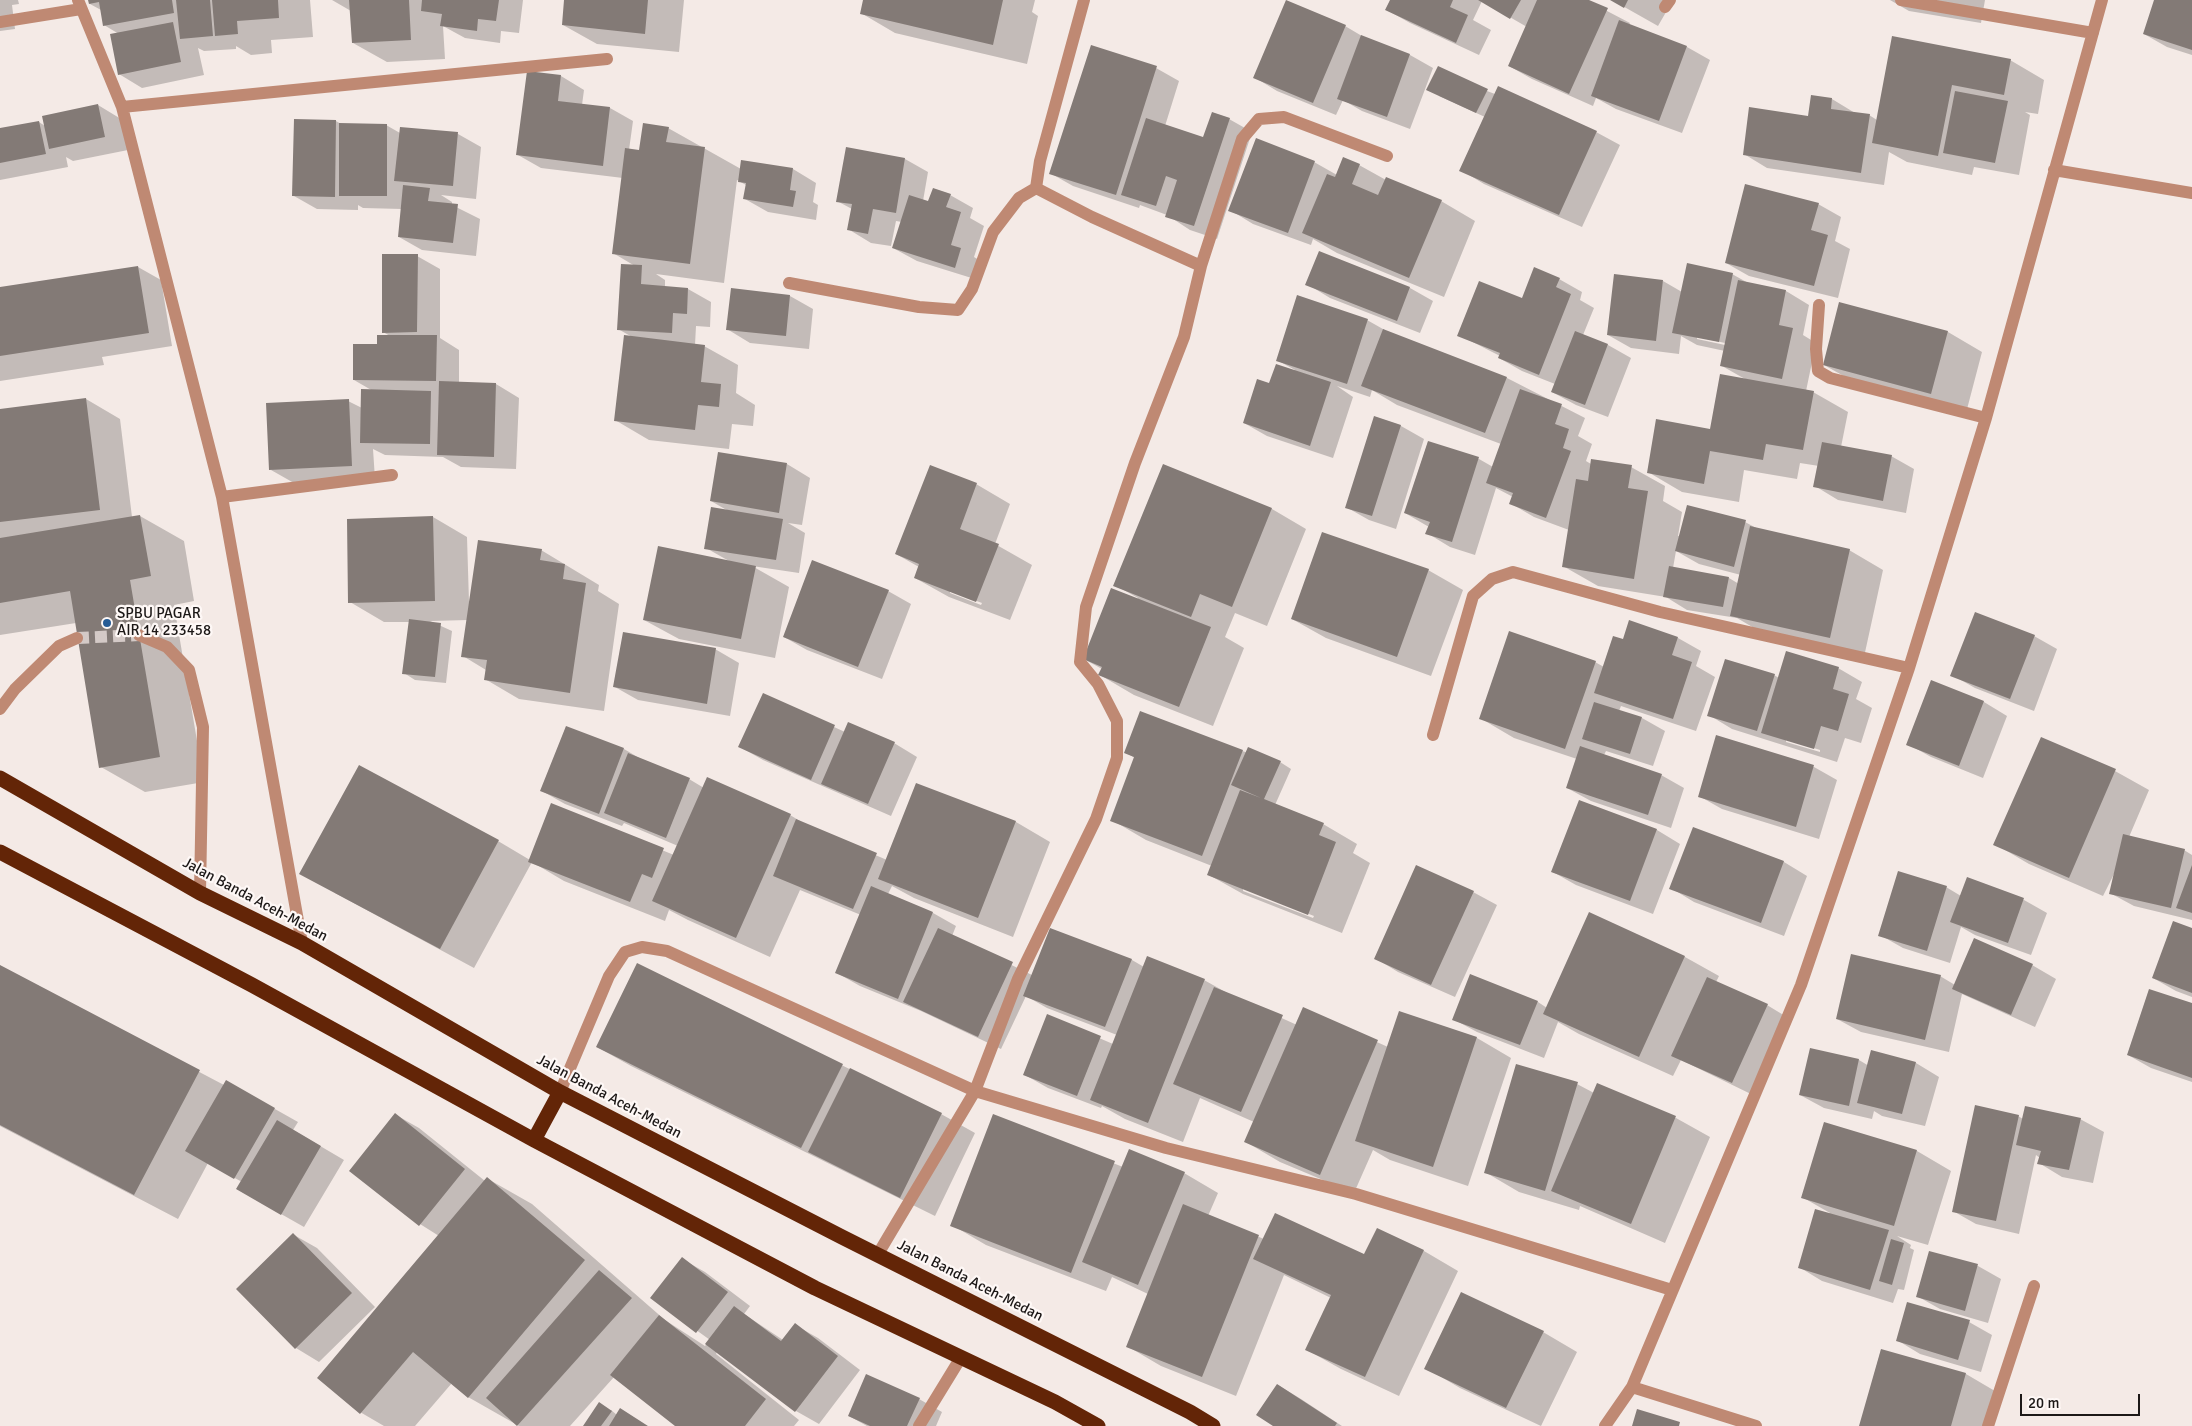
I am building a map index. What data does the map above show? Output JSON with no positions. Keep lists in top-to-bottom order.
{
  "streets": {
    "highway": ["Jalan Banda Aceh-Medan"]
  },
  "places": ["SPBU PAGAR AIR 14 233458"],
  "scale_bar": "20 m"
}
